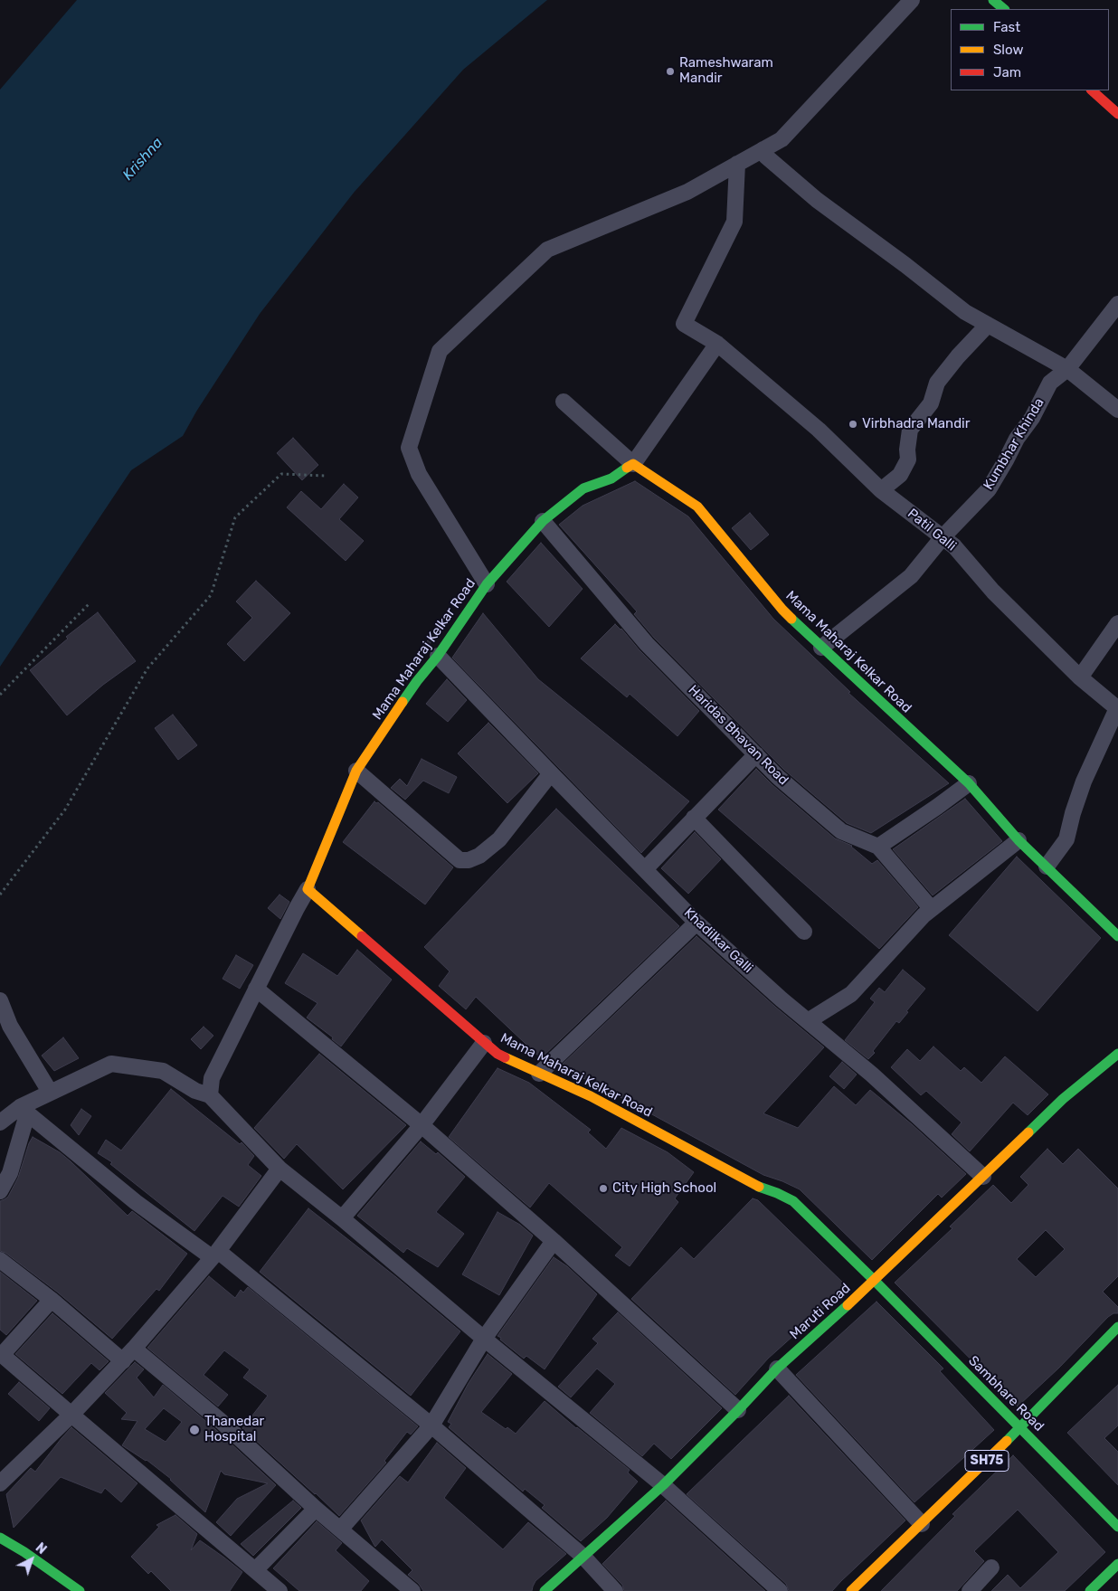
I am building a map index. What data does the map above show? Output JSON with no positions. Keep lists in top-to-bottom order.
{
  "streets": {
    "main road": [
      "Mama Maharaj Kelkar Road",
      "Maruti Road",
      "Sambhare Road",
      "SH75"
    ],
    "street": [
      "Kumbhar Khinda",
      "Patil Galli",
      "Haridas Bhavan Road",
      "Khadilkar Galli"
    ]
  },
  "crossings": [
    ["Kumbhar Khinda", "Patil Galli"],
    ["Kumbhar Khinda", "Mama Maharaj Kelkar Road"],
    ["Patil Galli", "Mama Maharaj Kelkar Road"],
    ["Mama Maharaj Kelkar Road", "Haridas Bhavan Road"],
    ["Mama Maharaj Kelkar Road", "Khadilkar Galli"],
    ["Mama Maharaj Kelkar Road", "Maruti Road"],
    ["Mama Maharaj Kelkar Road", "Sambhare Road"],
    ["Khadilkar Galli", "Maruti Road"],
    ["Maruti Road", "Sambhare Road"],
    ["Sambhare Road", "SH75"]
  ],
  "water": ["Krishna"],
  "places": [
    "Rameshwaram Mandir",
    "Virbhadra Mandir",
    "City High School",
    "Thanedar Hospital"
  ],
  "legend": ["Fast", "Slow", "Jam"],
  "north": "top right"
}
